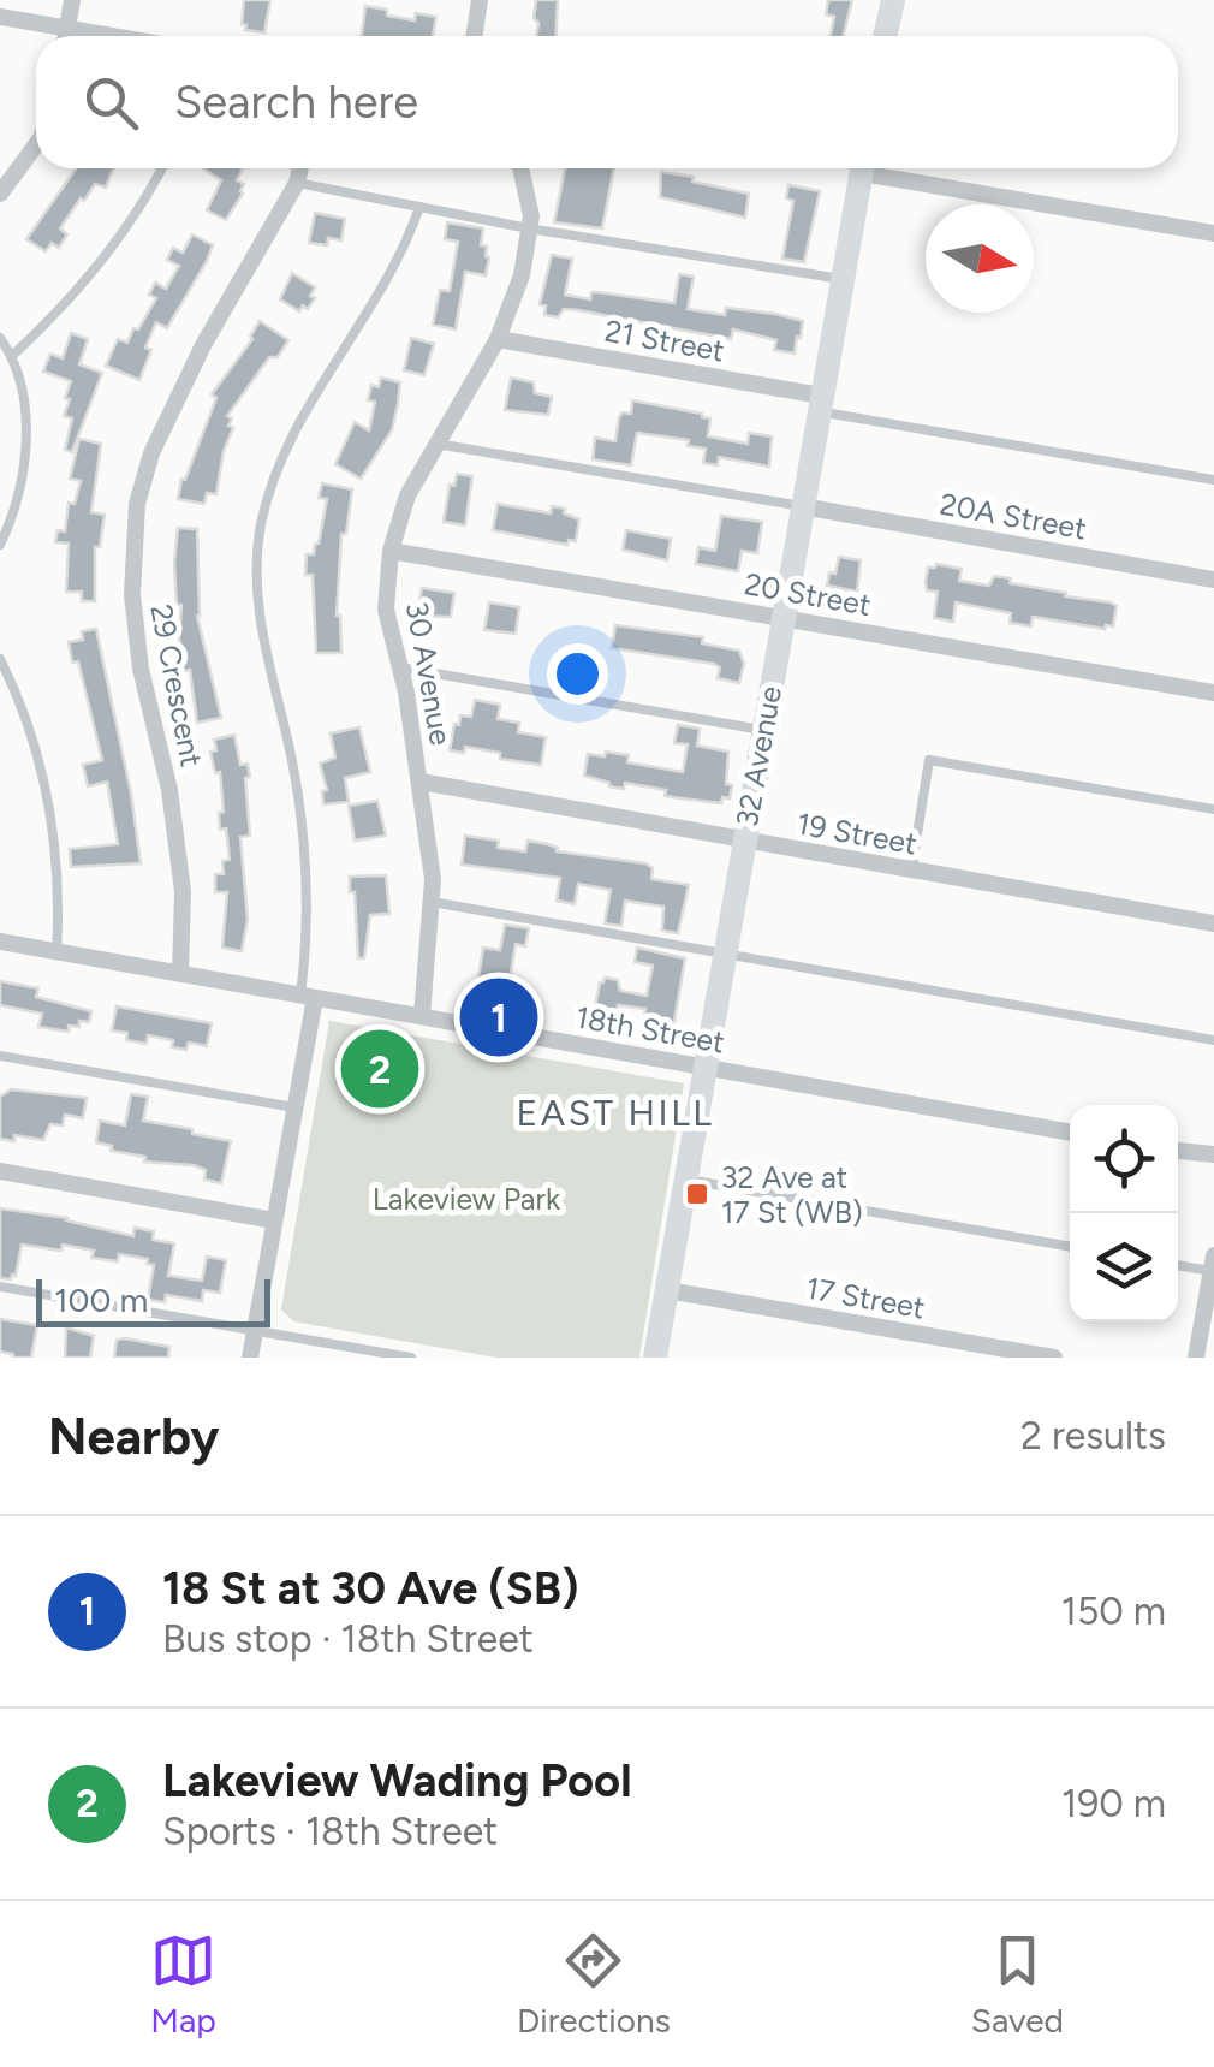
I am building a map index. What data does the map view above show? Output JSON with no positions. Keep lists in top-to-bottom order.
{
  "streets": {
    "street": [
      "21 Street",
      "20A Street",
      "20 Street",
      "30 Avenue",
      "29 Crescent",
      "32 Avenue",
      "19 Street",
      "18th Street",
      "17 Street"
    ]
  },
  "crossings": [
    ["21 Street", "30 Avenue"],
    ["21 Street", "32 Avenue"],
    ["20A Street", "32 Avenue"],
    ["20 Street", "30 Avenue"],
    ["20 Street", "32 Avenue"],
    ["30 Avenue", "19 Street"],
    ["30 Avenue", "18th Street"],
    ["29 Crescent", "18th Street"],
    ["32 Avenue", "19 Street"],
    ["32 Avenue", "18th Street"],
    ["32 Avenue", "17 Street"]
  ],
  "districts": ["EAST HILL"],
  "parks": ["Lakeview Park"],
  "places": {
    "transit": ["32 Ave at 17 St (WB)"]
  },
  "scale_bar": "100 m",
  "north": "right",
  "page": {
    "search": "Search here",
    "pins": ["1", "2"],
    "scale": "100 m",
    "heading": ["Nearby", "2 results"],
    "list": [
      {
        "mark": "1",
        "name": "18 St at 30 Ave (SB)",
        "note": "Bus stop · 18th Street",
        "value": "150 m"
      },
      {
        "mark": "2",
        "name": "Lakeview Wading Pool",
        "note": "Sports · 18th Street",
        "value": "190 m"
      }
    ],
    "nav": ["Map", "Directions", "Saved"]
  }
}
